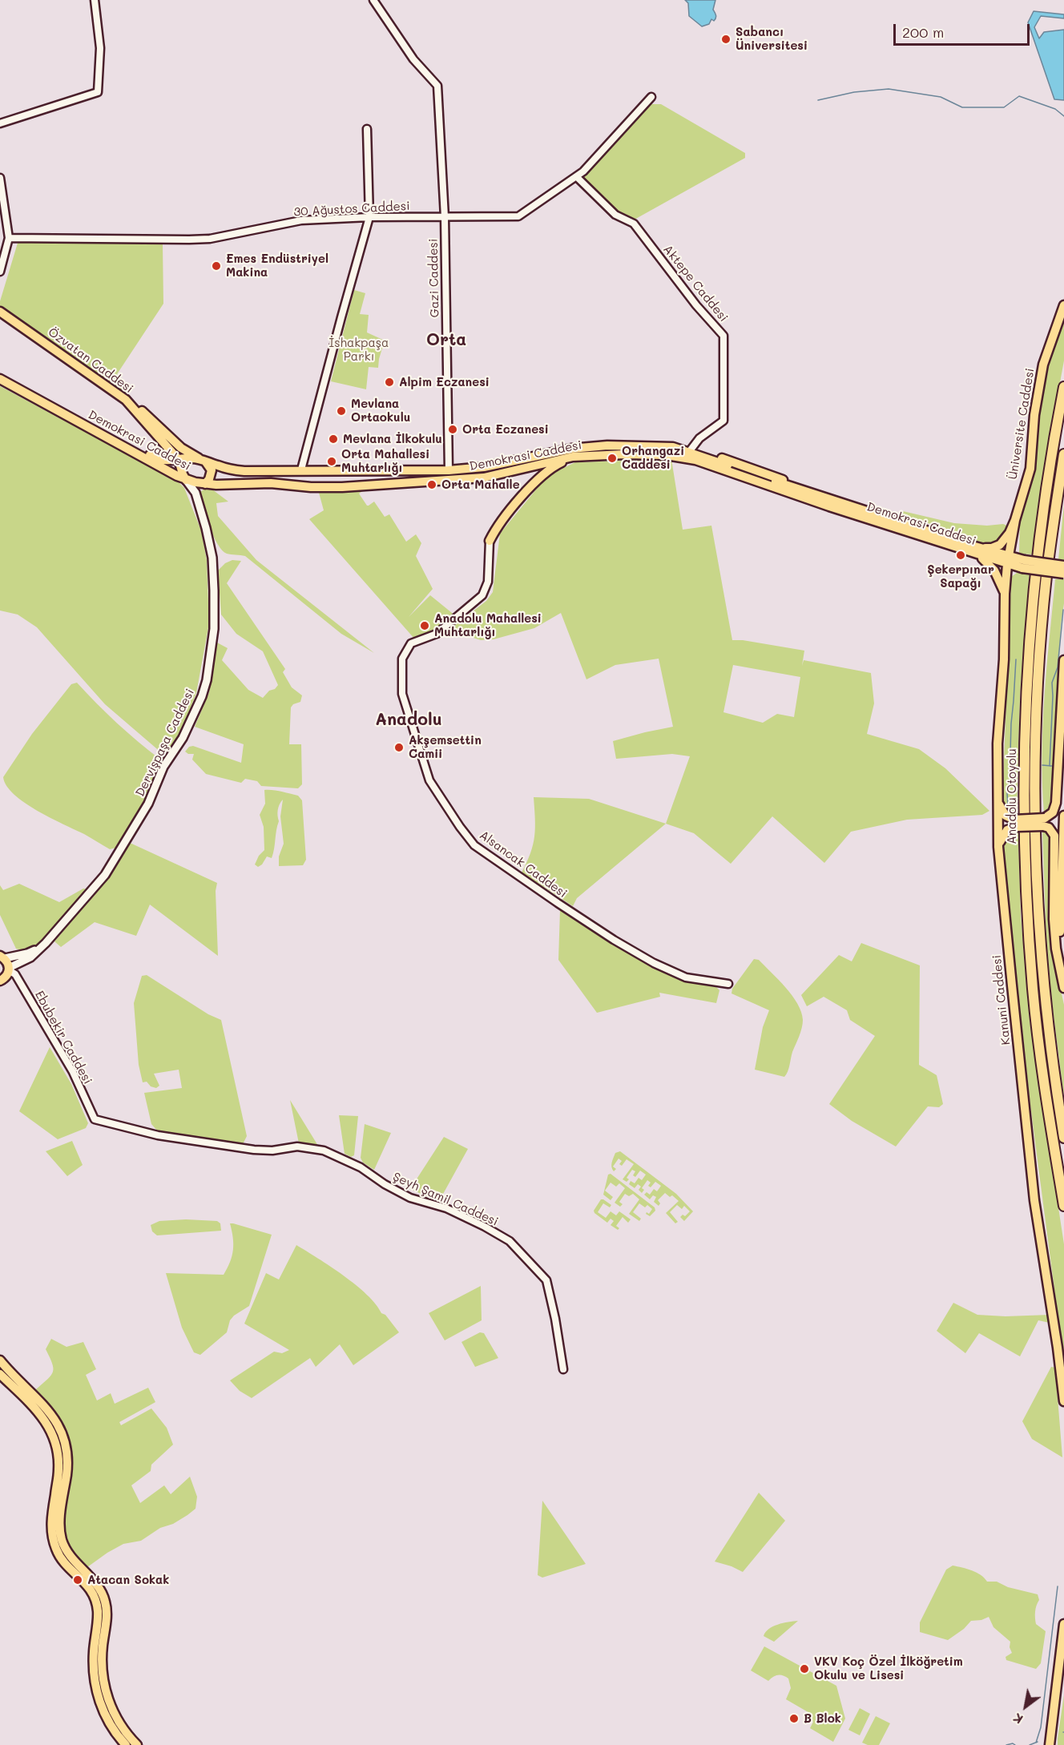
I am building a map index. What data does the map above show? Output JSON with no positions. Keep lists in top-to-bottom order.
{
  "streets": {
    "highway": ["Anadolu Otoyolu"],
    "main road": [
      "Özvatan Caddesi",
      "Üniversite Caddesi",
      "Demokrasi Caddesi",
      "Dervişpaşa Caddesi",
      "Kanuni Caddesi"
    ],
    "street": [
      "30 Ağustos Caddesi",
      "Gazi Caddesi",
      "Aktepe Caddesi",
      "Alsancak Caddesi",
      "Ebubekir Caddesi",
      "Şeyh Şamil Caddesi"
    ]
  },
  "crossings": [
    ["30 Ağustos Caddesi", "Gazi Caddesi"],
    ["30 Ağustos Caddesi", "Aktepe Caddesi"],
    ["Gazi Caddesi", "Demokrasi Caddesi"],
    ["Aktepe Caddesi", "Demokrasi Caddesi"],
    ["Özvatan Caddesi", "Demokrasi Caddesi"],
    ["Üniversite Caddesi", "Kanuni Caddesi"],
    ["Demokrasi Caddesi", "Dervişpaşa Caddesi"],
    ["Demokrasi Caddesi", "Kanuni Caddesi"],
    ["Dervişpaşa Caddesi", "Ebubekir Caddesi"],
    ["Ebubekir Caddesi", "Şeyh Şamil Caddesi"]
  ],
  "districts": ["Orta", "Anadolu"],
  "parks": ["İshakpaşa Parkı"],
  "places": [
    "Sabancı Üniversitesi",
    "Emes Endüstriyel Makina",
    "Alpim Eczanesi",
    "Mevlana Ortaokulu",
    "Orta Eczanesi",
    "Mevlana İlkokulu",
    "Orhangazi Caddesi",
    "Orta Mahallesi Muhtarlığı",
    "Orta Mahalle",
    "Şekerpınar Sapağı",
    "Anadolu Mahallesi Muhtarlığı",
    "Akşemsettin Camii",
    "Atacan Sokak",
    "VKV Koç Özel İlköğretim Okulu ve Lisesi",
    "B Blok"
  ],
  "scale_bar": "200 m",
  "north": "bottom left"
}
